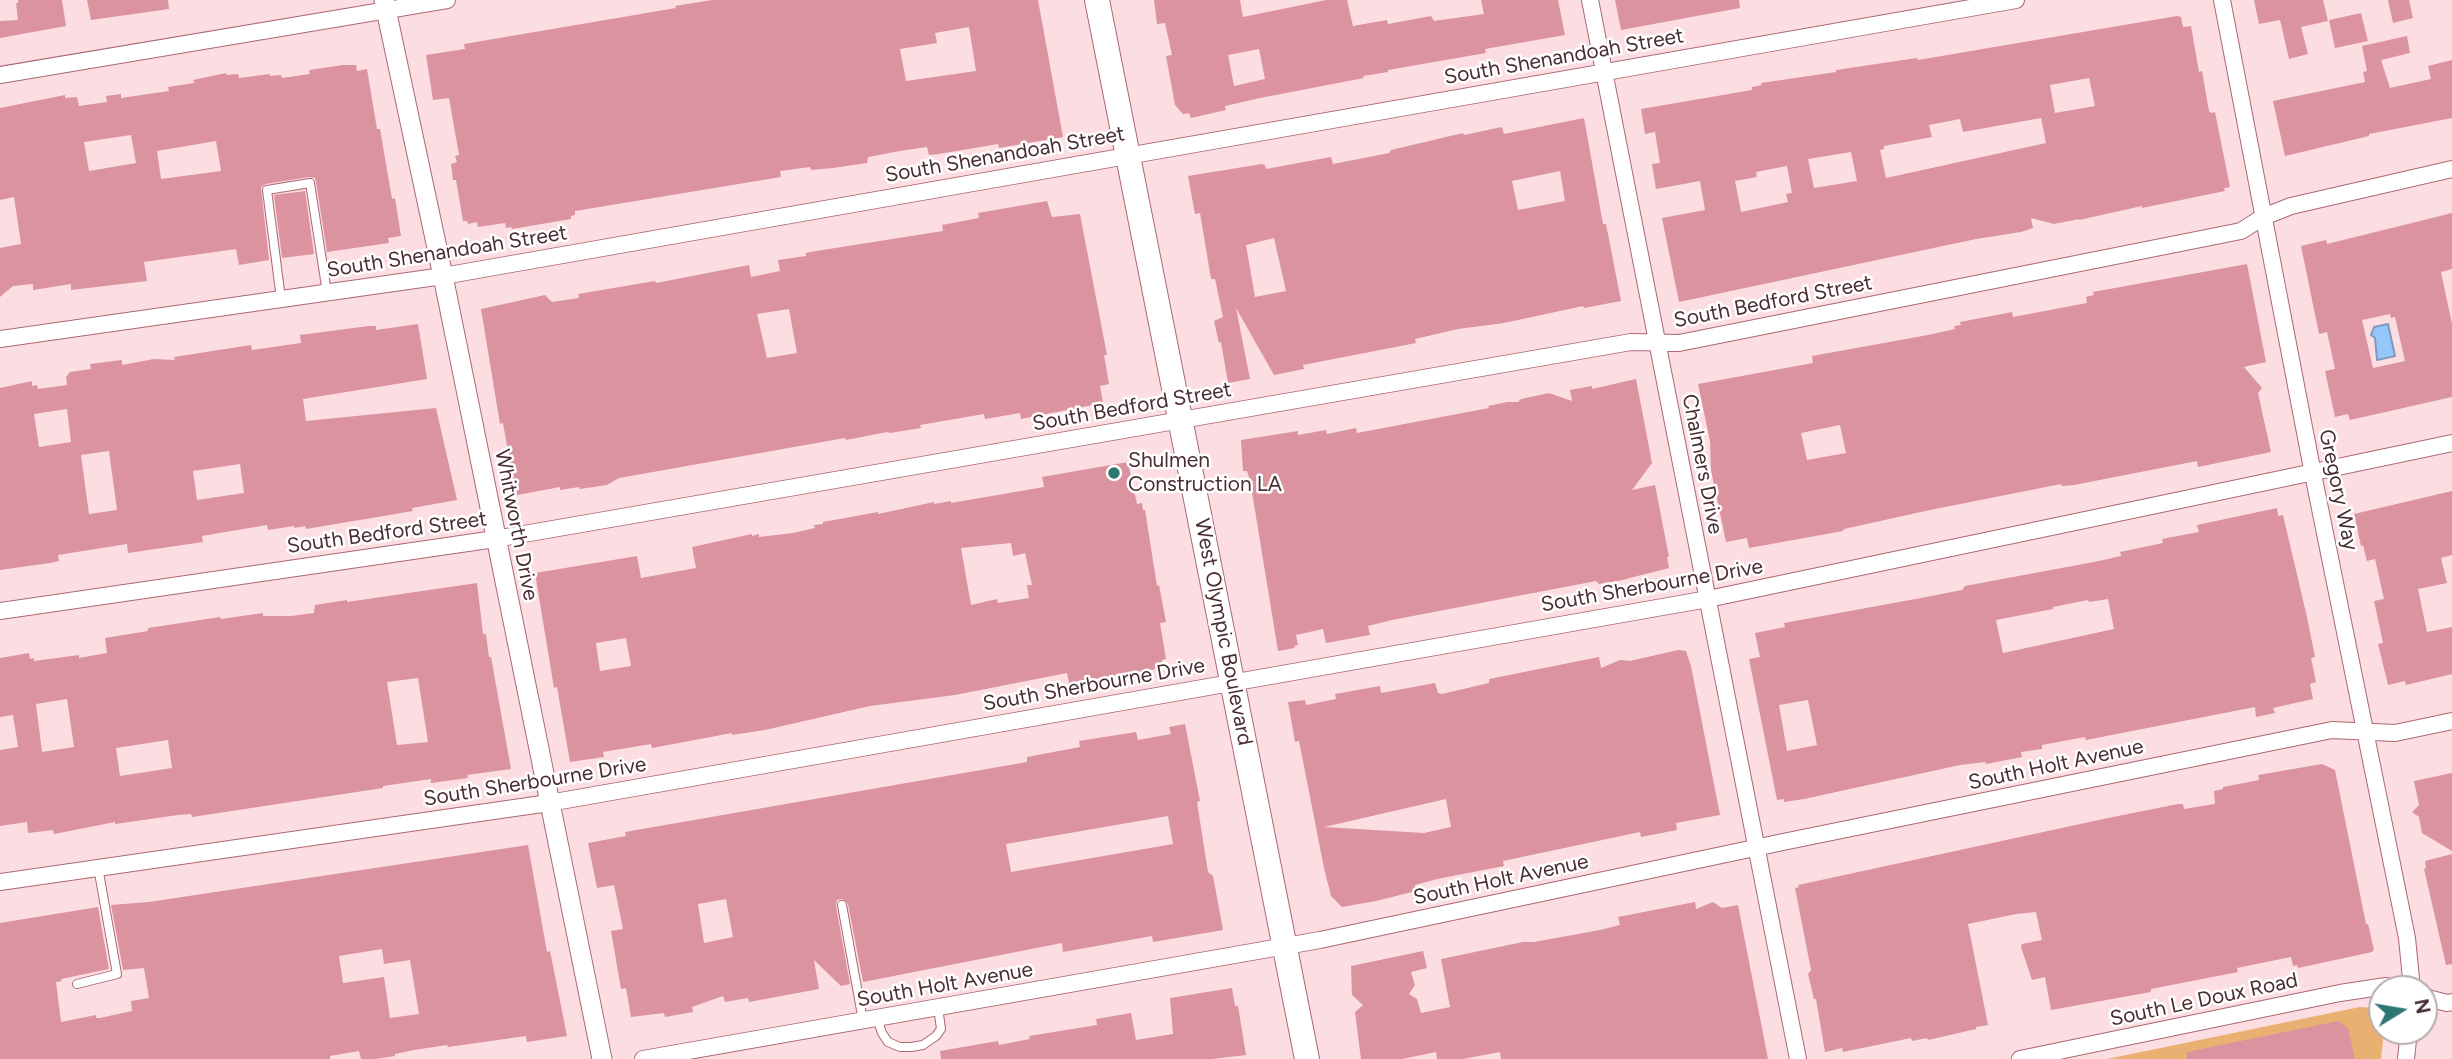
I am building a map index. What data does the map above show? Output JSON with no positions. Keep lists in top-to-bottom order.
{
  "streets": {
    "main road": ["West Olympic Boulevard"],
    "street": [
      "South Shenandoah Street",
      "South Bedford Street",
      "Chalmers Drive",
      "Gregory Way",
      "Whitworth Drive",
      "South Sherbourne Drive",
      "South Holt Avenue",
      "South Le Doux Road"
    ]
  },
  "crossings": [
    ["South Shenandoah Street", "Chalmers Drive"],
    ["South Shenandoah Street", "Whitworth Drive"],
    ["South Shenandoah Street", "West Olympic Boulevard"],
    ["South Bedford Street", "Chalmers Drive"],
    ["South Bedford Street", "Gregory Way"],
    ["South Bedford Street", "Whitworth Drive"],
    ["South Bedford Street", "West Olympic Boulevard"],
    ["Chalmers Drive", "South Sherbourne Drive"],
    ["Chalmers Drive", "South Holt Avenue"],
    ["Gregory Way", "South Sherbourne Drive"],
    ["Gregory Way", "South Holt Avenue"],
    ["Whitworth Drive", "South Sherbourne Drive"],
    ["South Sherbourne Drive", "West Olympic Boulevard"],
    ["West Olympic Boulevard", "South Holt Avenue"]
  ],
  "places": ["Shulmen Construction LA"],
  "north": "right"
}
